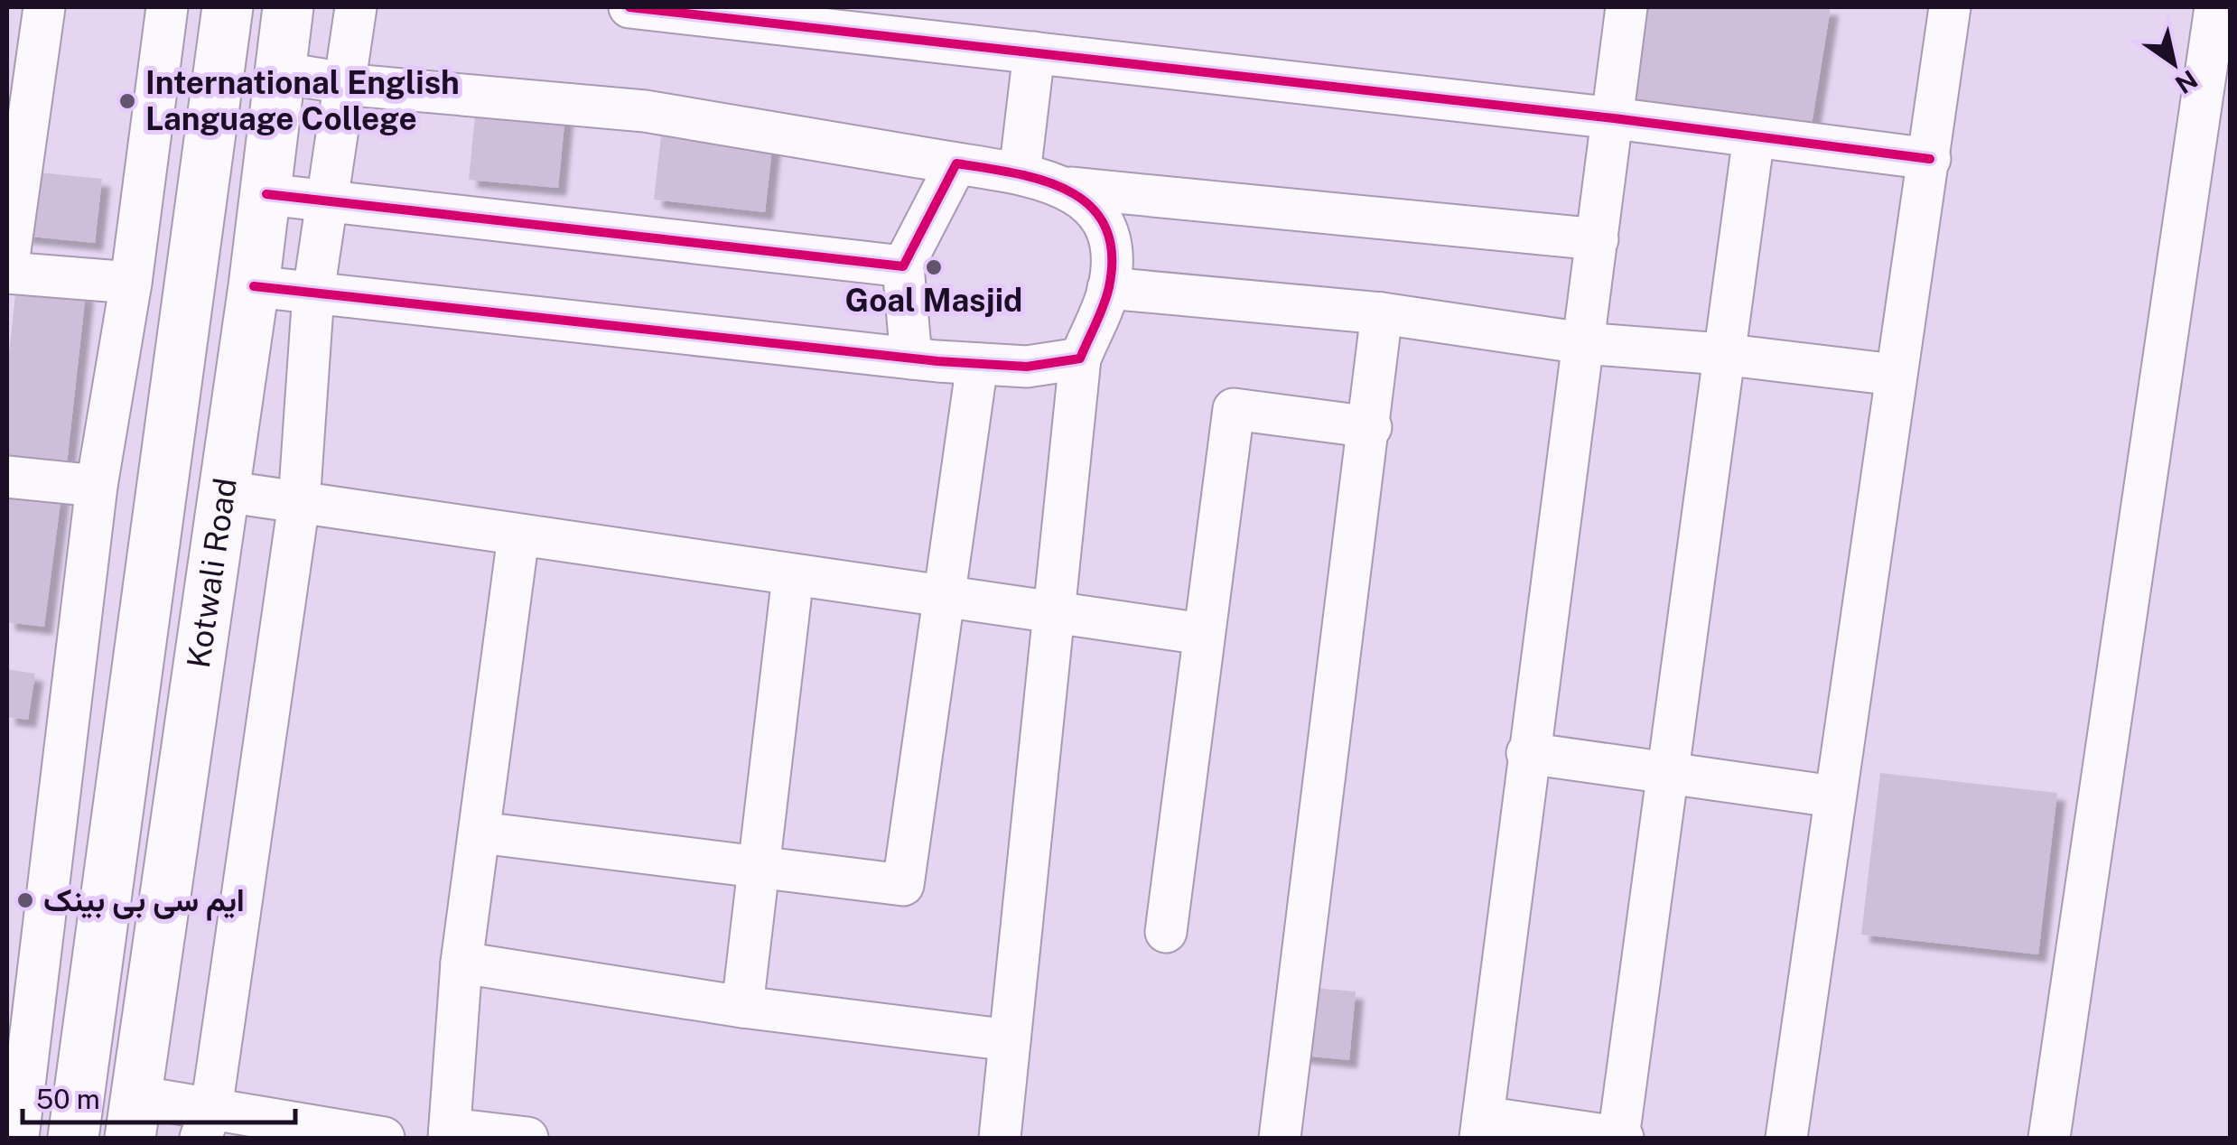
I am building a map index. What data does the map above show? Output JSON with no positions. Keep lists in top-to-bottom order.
{
  "streets": {
    "main road": ["Kotwali Road"]
  },
  "places": ["International English Language College", "Goal Masjid", "ایم سی بی بینک"],
  "scale_bar": "50 m",
  "north": "bottom right"
}
